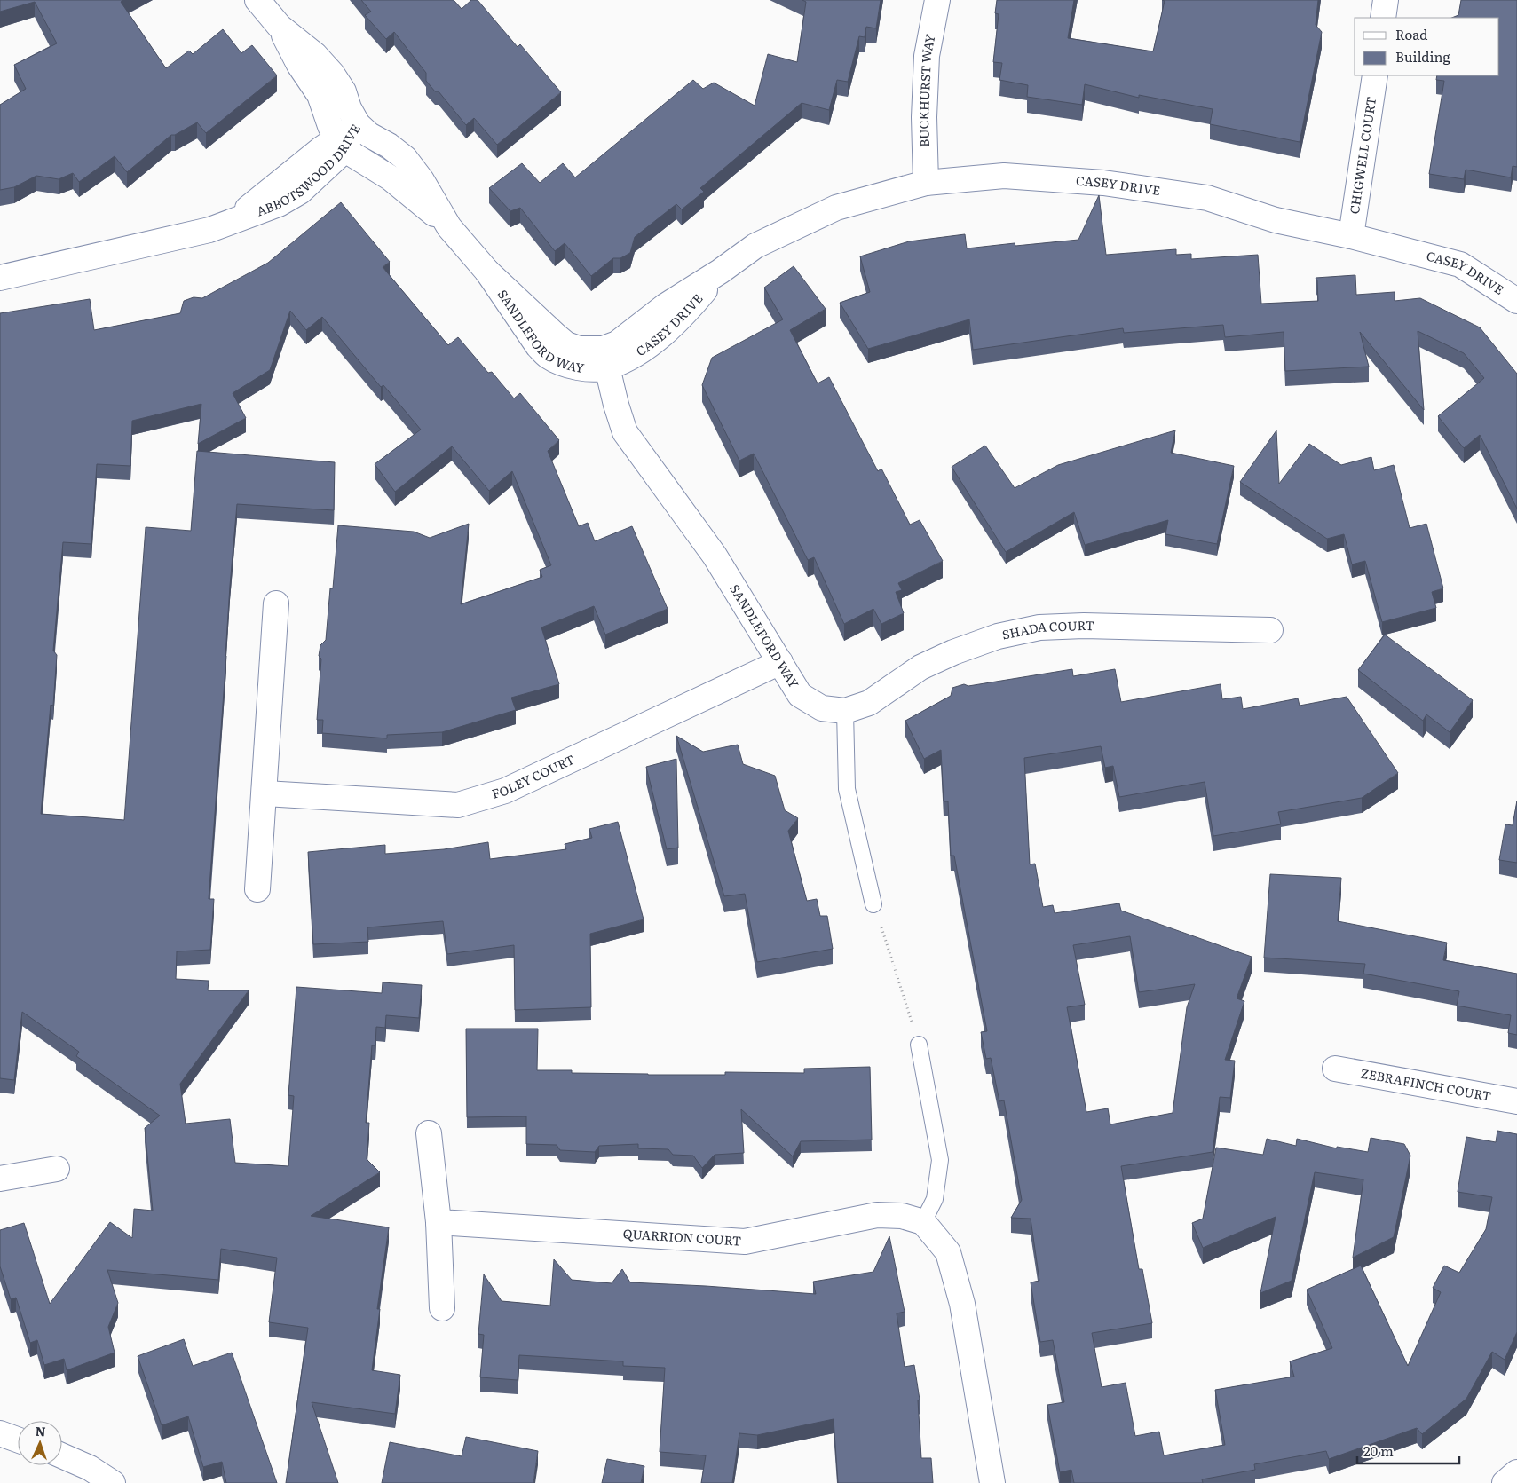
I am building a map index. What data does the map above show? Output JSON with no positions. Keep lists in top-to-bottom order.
{
  "streets": {
    "street": [
      "BUCKHURST WAY",
      "CHIGWELL COURT",
      "ABBOTSWOOD DRIVE",
      "CASEY DRIVE",
      "SANDLEFORD WAY",
      "SHADA COURT",
      "FOLEY COURT",
      "ZEBRAFINCH COURT",
      "QUARRION COURT"
    ]
  },
  "crossings": [
    ["BUCKHURST WAY", "CASEY DRIVE"],
    ["CHIGWELL COURT", "CASEY DRIVE"],
    ["ABBOTSWOOD DRIVE", "SANDLEFORD WAY"],
    ["CASEY DRIVE", "SANDLEFORD WAY"],
    ["SANDLEFORD WAY", "SHADA COURT"],
    ["SANDLEFORD WAY", "FOLEY COURT"]
  ],
  "legend": ["Road", "Building"],
  "scale_bar": "20 m",
  "north": "top"
}
